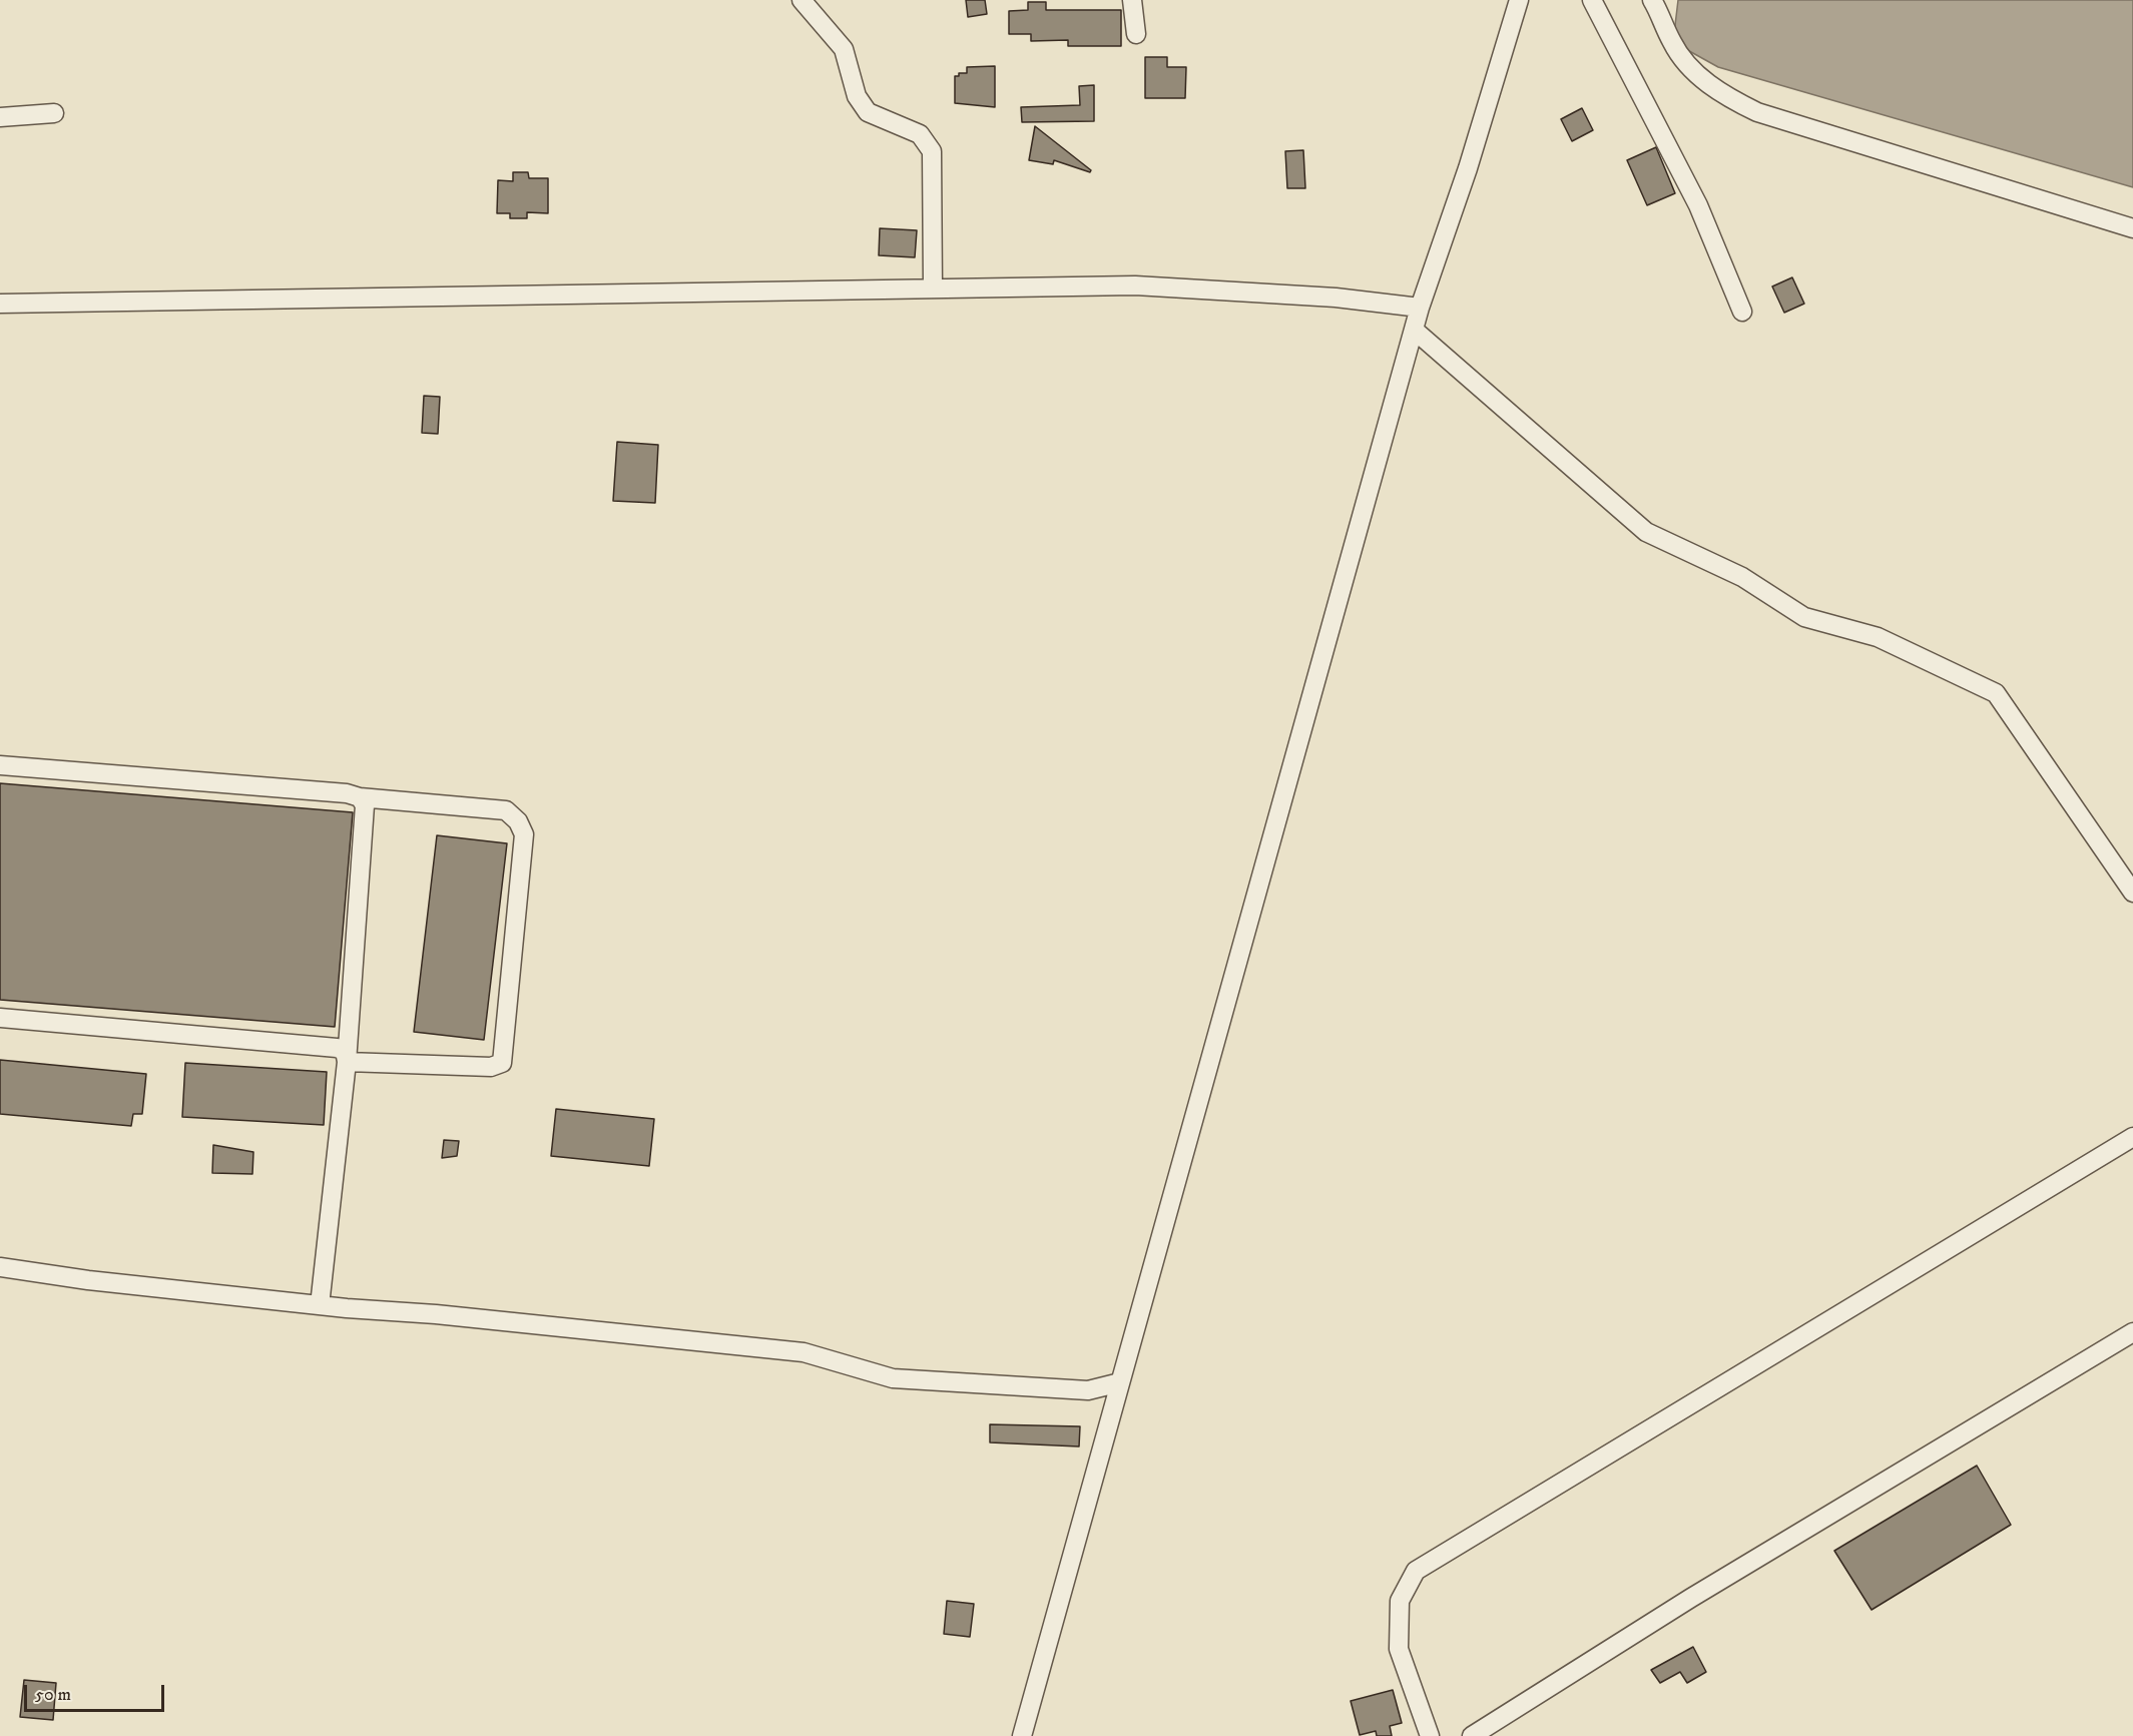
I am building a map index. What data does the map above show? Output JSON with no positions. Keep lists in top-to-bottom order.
{
  "scale_bar": "50 m"
}
